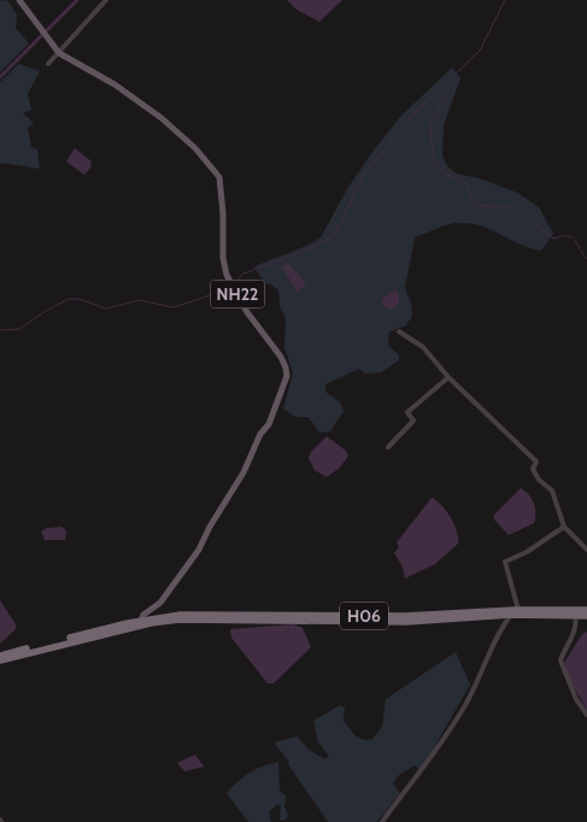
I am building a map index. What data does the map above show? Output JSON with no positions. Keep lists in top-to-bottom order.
{
  "streets": {
    "highway": ["NH22", "H06"]
  },
  "crossings": [
    ["NH22", "H06"]
  ]
}
